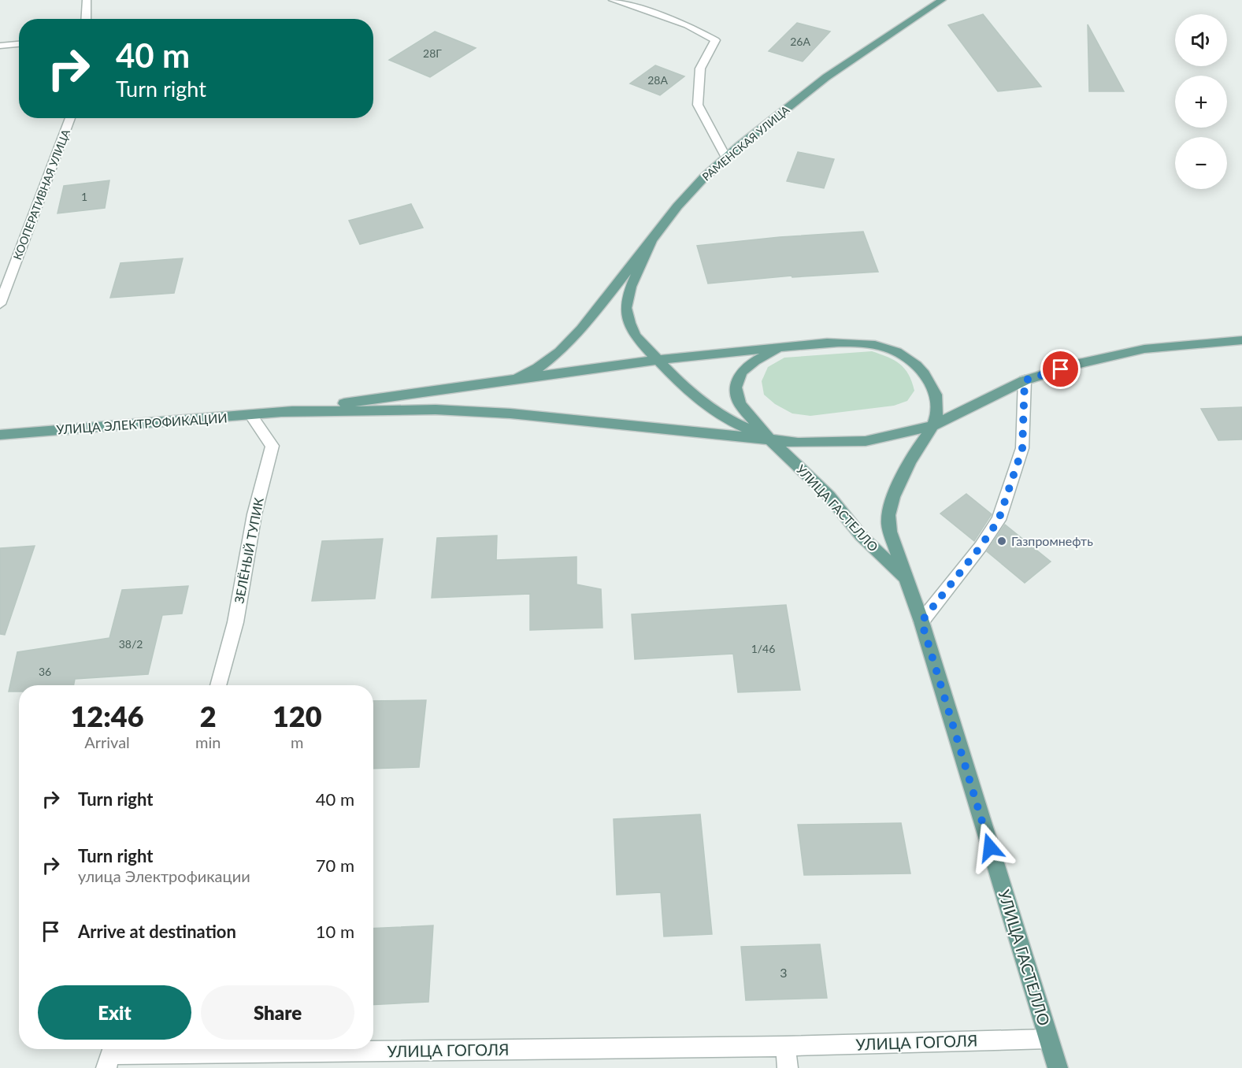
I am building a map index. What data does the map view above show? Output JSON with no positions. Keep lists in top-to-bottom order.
{
  "streets": {
    "main road": ["РАМЕНСКАЯ УЛИЦА", "УЛИЦА ЭЛЕКТРОФИКАЦИИ", "УЛИЦА ГАСТЕЛЛО"],
    "street": ["КООПЕРАТИВНАЯ УЛИЦА", "ЗЕЛЁНЫЙ ТУПИК", "УЛИЦА ГОГОЛЯ"]
  },
  "crossings": [
    ["РАМЕНСКАЯ УЛИЦА", "УЛИЦА ГАСТЕЛЛО"],
    ["УЛИЦА ЭЛЕКТРОФИКАЦИИ", "ЗЕЛЁНЫЙ ТУПИК"],
    ["УЛИЦА ГАСТЕЛЛО", "УЛИЦА ГОГОЛЯ"]
  ],
  "places": ["Газпромнефть"],
  "house_numbers": [
    "26А",
    "28Г",
    "28А",
    "1",
    "38/2",
    "1/46",
    "36",
    "3"
  ],
  "page": {
    "map_buttons": ["+", "−"],
    "turn": ["40 m", "Turn right"],
    "eta": [
      "12:46",
      "Arrival",
      "2",
      "min",
      "120",
      "m"
    ],
    "list": [
      {
        "name": "Turn right",
        "value": "40 m"
      },
      {
        "name": "Turn right",
        "note": "улица Электрофикации",
        "value": "70 m"
      },
      {
        "name": "Arrive at destination",
        "value": "10 m"
      }
    ],
    "buttons": ["Exit", "Share"]
  }
}
